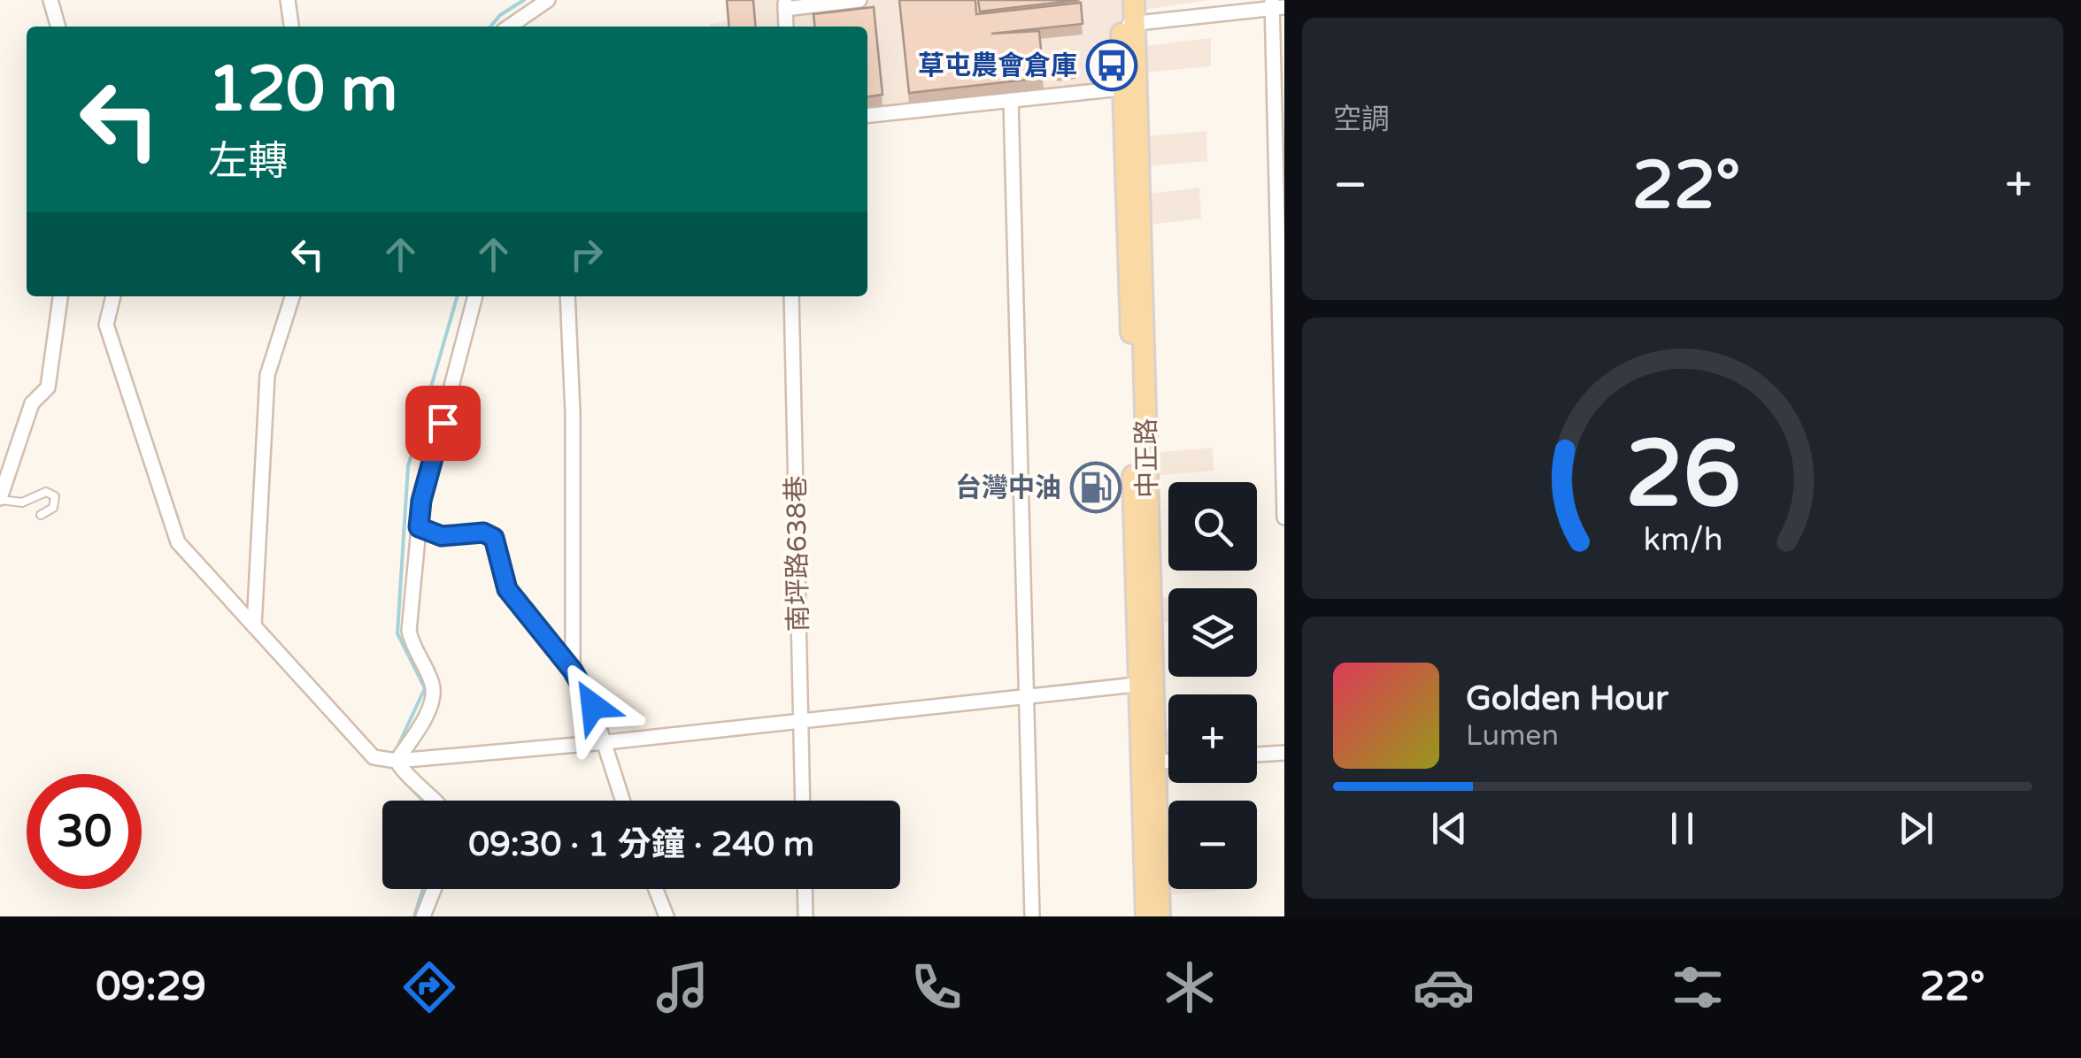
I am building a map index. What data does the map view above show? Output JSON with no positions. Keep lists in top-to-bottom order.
{
  "streets": {
    "main road": ["中正路"],
    "street": ["南坪路638巷"]
  },
  "places": {
    "bus stop": ["草屯農會倉庫"],
    "fuel station": ["台灣中油"]
  },
  "page": {
    "tile": "空調",
    "turn": ["120 m", "左轉"],
    "heat": ["−", "22°", "+"],
    "map_buttons": ["+", "−"],
    "song": ["Golden Hour", "Lumen"],
    "limit": "30",
    "trip": "09:30 · 1 分鐘 · 240 m",
    "tabs": ["09:29", "22°"],
    "gauge": ["26", "km/h"]
  }
}
